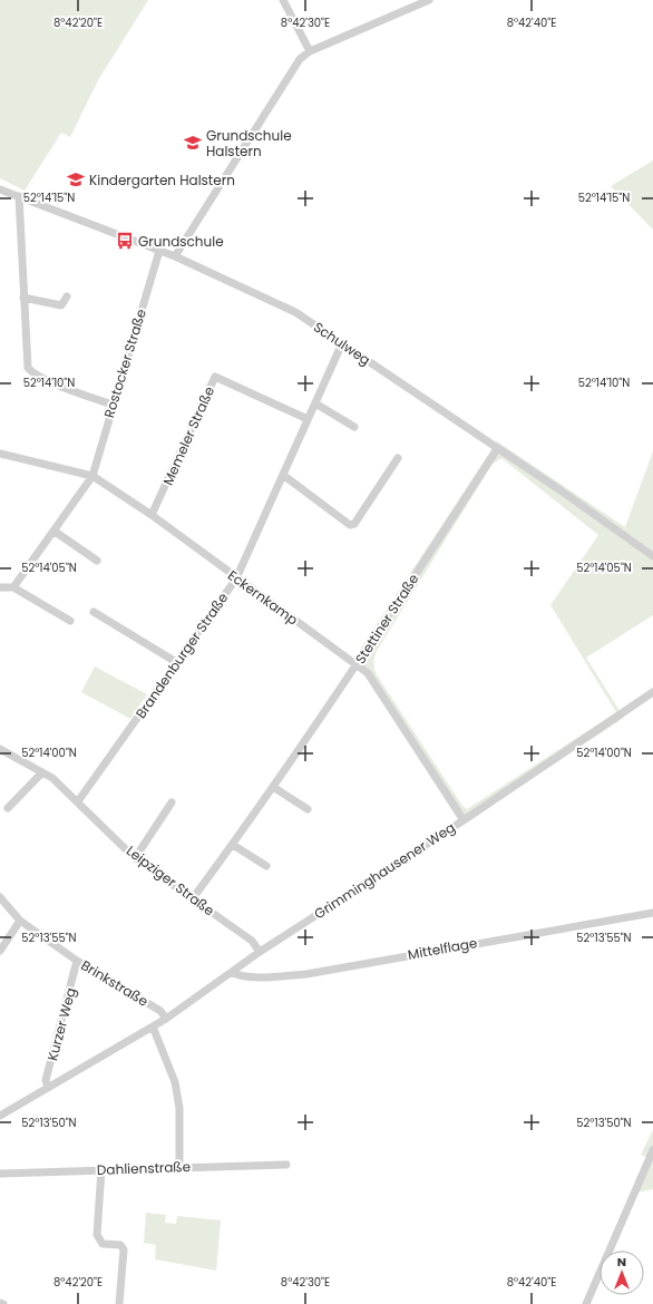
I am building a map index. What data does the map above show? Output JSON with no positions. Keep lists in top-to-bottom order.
{
  "streets": {
    "street": [
      "Schulweg",
      "Rostocker Straße",
      "Memeler Straße",
      "Eckernkamp",
      "Stettiner Straße",
      "Brandenburger Straße",
      "Grimminghausener Weg",
      "Leipziger Straße",
      "Mittelflage",
      "Brinkstraße",
      "Kurzer Weg",
      "Dahlienstraße"
    ]
  },
  "crossings": [
    ["Schulweg", "Rostocker Straße"],
    ["Schulweg", "Stettiner Straße"],
    ["Schulweg", "Brandenburger Straße"],
    ["Rostocker Straße", "Eckernkamp"],
    ["Memeler Straße", "Eckernkamp"],
    ["Memeler Straße", "Brandenburger Straße"],
    ["Eckernkamp", "Stettiner Straße"],
    ["Eckernkamp", "Brandenburger Straße"],
    ["Eckernkamp", "Grimminghausener Weg"],
    ["Stettiner Straße", "Leipziger Straße"],
    ["Brandenburger Straße", "Leipziger Straße"],
    ["Grimminghausener Weg", "Leipziger Straße"],
    ["Grimminghausener Weg", "Mittelflage"],
    ["Grimminghausener Weg", "Brinkstraße"],
    ["Grimminghausener Weg", "Kurzer Weg"],
    ["Brinkstraße", "Kurzer Weg"]
  ],
  "places": {
    "school or university": ["Grundschule Halstern", "Kindergarten Halstern"],
    "bus stop": ["Grundschule"]
  },
  "north": "top",
  "coordinates": [
    "8°42'20\"E",
    "8°42'30\"E",
    "8°42'40\"E",
    "52°14'15\"N",
    "52°14'10\"N",
    "52°14'05\"N",
    "52°14'00\"N",
    "52°13'55\"N",
    "52°13'50\"N"
  ]
}
